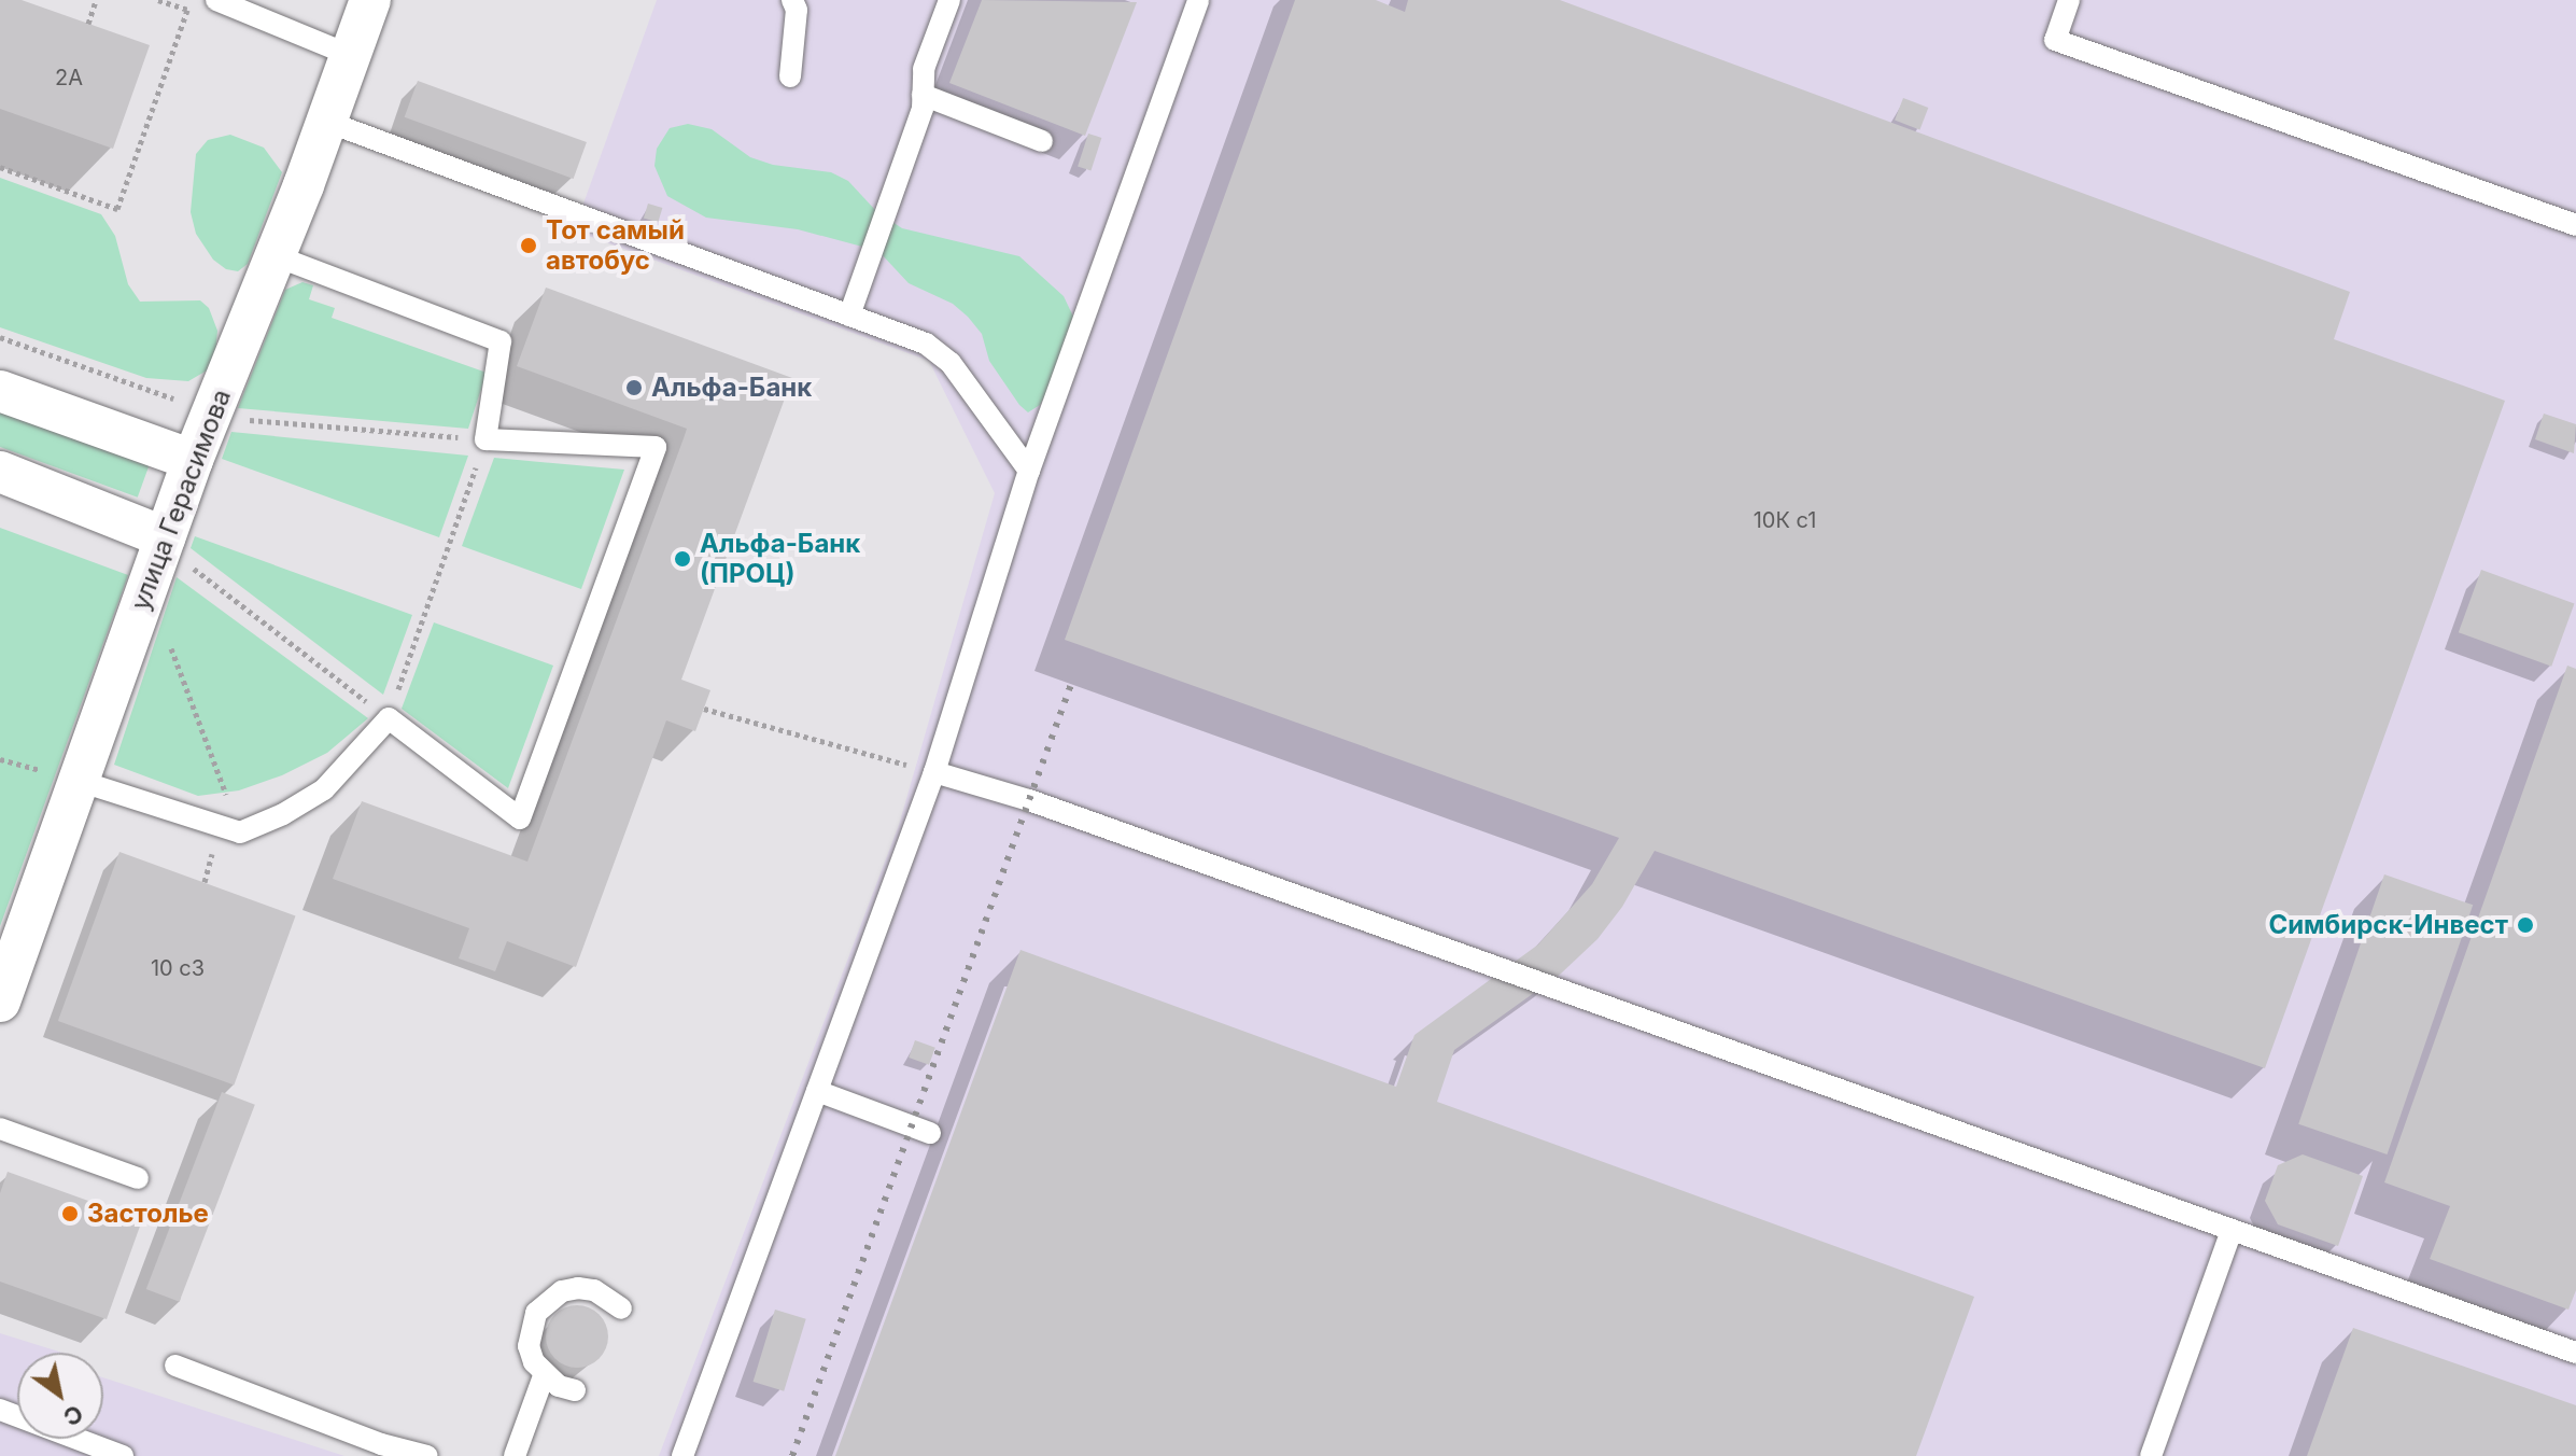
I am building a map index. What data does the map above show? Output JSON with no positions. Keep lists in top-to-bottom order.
{
  "streets": {
    "street": ["улица Герасимова"]
  },
  "places": [
    "Тот самый автобус",
    "Альфа-Банк",
    "Альфа-Банк (ПРОЦ)",
    "Симбирск-Инвест",
    "Застолье"
  ],
  "house_numbers": ["2А", "10К с1", "10 с3"],
  "north": "bottom right"
}
